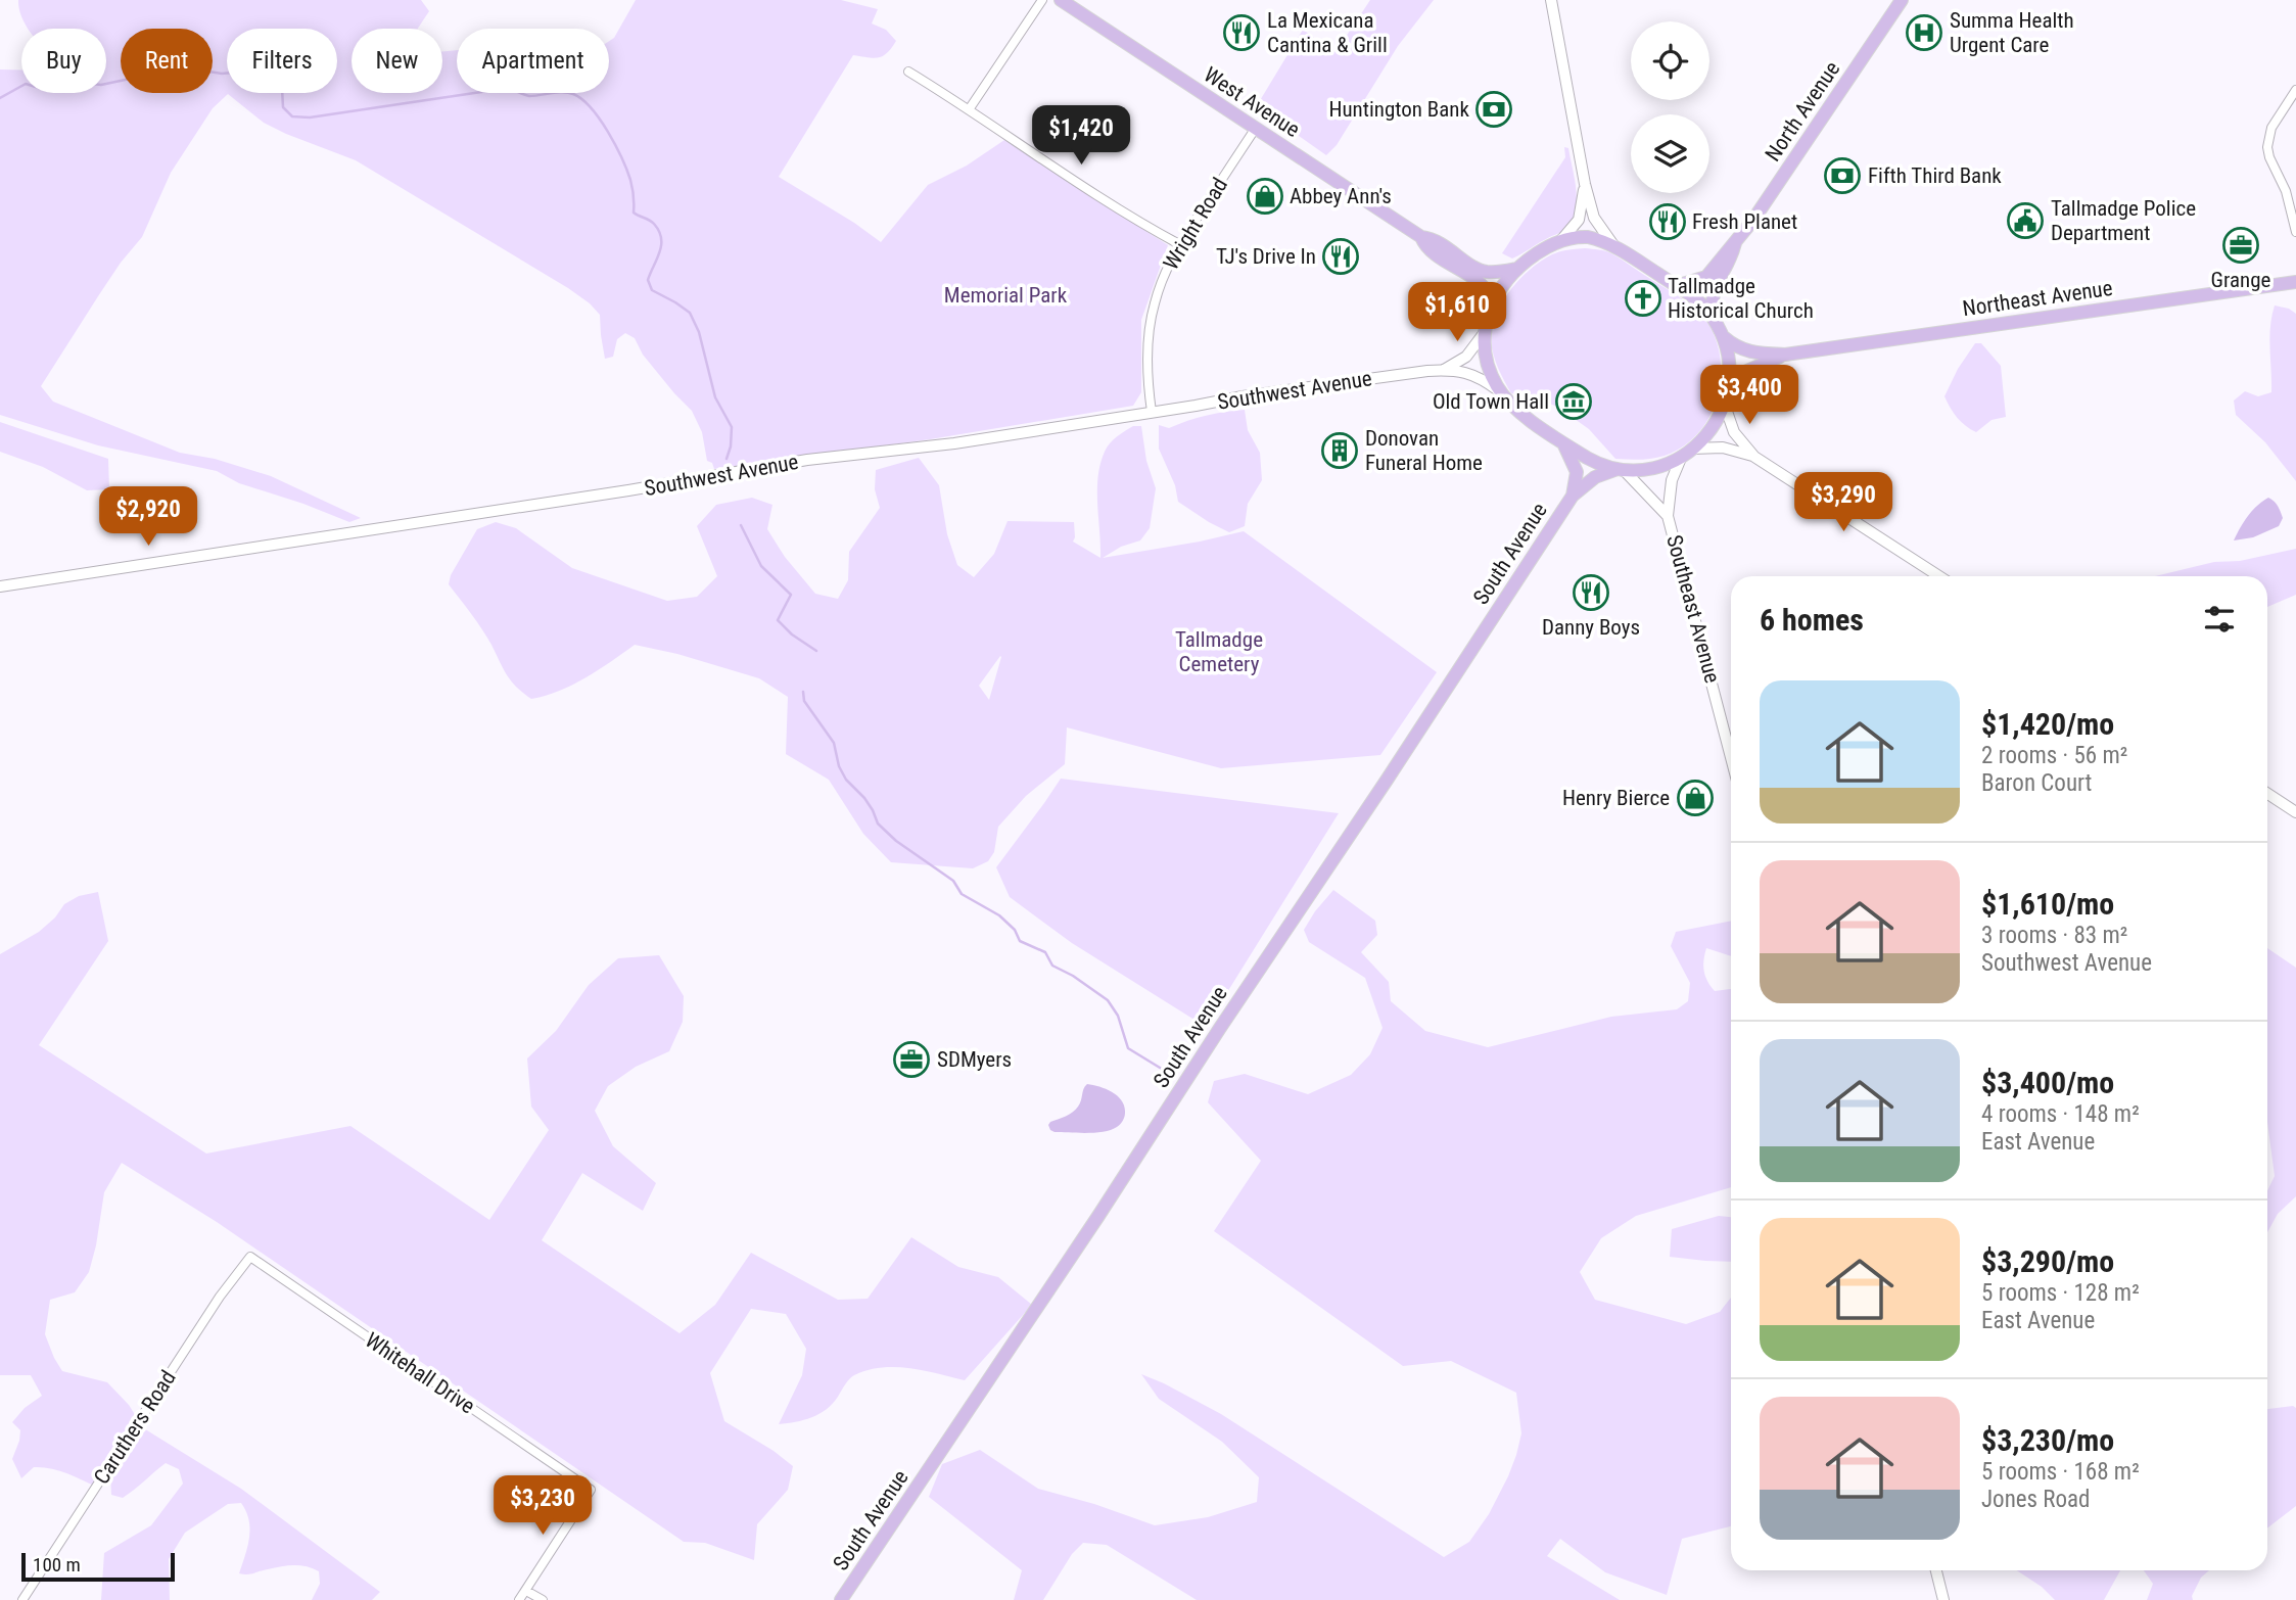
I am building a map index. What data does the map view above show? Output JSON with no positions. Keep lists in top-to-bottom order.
{
  "streets": {
    "main road": [
      "West Avenue",
      "North Avenue",
      "Northeast Avenue",
      "South Avenue"
    ],
    "street": [
      "Wright Road",
      "Southwest Avenue",
      "Southeast Avenue",
      "Whitehall Drive",
      "Caruthers Road"
    ]
  },
  "crossings": [
    ["West Avenue", "North Avenue"],
    ["West Avenue", "Wright Road"],
    ["West Avenue", "Northeast Avenue"],
    ["West Avenue", "Southwest Avenue"],
    ["West Avenue", "South Avenue"],
    ["West Avenue", "Southeast Avenue"],
    ["North Avenue", "Northeast Avenue"],
    ["North Avenue", "Southwest Avenue"],
    ["North Avenue", "South Avenue"],
    ["North Avenue", "Southeast Avenue"],
    ["Wright Road", "Southwest Avenue"],
    ["Northeast Avenue", "Southwest Avenue"],
    ["Northeast Avenue", "South Avenue"],
    ["Northeast Avenue", "Southeast Avenue"],
    ["Southwest Avenue", "South Avenue"],
    ["Southwest Avenue", "Southeast Avenue"],
    ["South Avenue", "Southeast Avenue"],
    ["Whitehall Drive", "Caruthers Road"]
  ],
  "parks": ["Memorial Park", "Tallmadge Cemetery"],
  "places": {
    "restaurant": [
      "La Mexicana Cantina & Grill",
      "Fresh Planet",
      "TJ's Drive In",
      "Danny Boys"
    ],
    "hospital": ["Summa Health Urgent Care"],
    "bank": ["Huntington Bank", "Fifth Third Bank"],
    "shop": ["Abbey Ann's", "Henry Bierce"],
    "public building": ["Tallmadge Police Department"],
    "office": ["Grange", "SDMyers"],
    "church": ["Tallmadge Historical Church"],
    "museum": ["Old Town Hall"],
    "building": ["Donovan Funeral Home"]
  },
  "scale_bar": "100 m",
  "page": {
    "chip": [
      "Buy",
      "Rent",
      "Filters",
      "New",
      "Apartment"
    ],
    "price": [
      "$1,420",
      "$1,610",
      "$3,400",
      "$3,290",
      "$2,920",
      "$3,230"
    ],
    "heading": "6 homes",
    "list": [
      {
        "name": "$1,420/mo",
        "note": "2 rooms · 56 m² · Baron Court"
      },
      {
        "name": "$1,610/mo",
        "note": "3 rooms · 83 m² · Southwest Avenue"
      },
      {
        "name": "$3,400/mo",
        "note": "4 rooms · 148 m² · East Avenue"
      },
      {
        "name": "$3,290/mo",
        "note": "5 rooms · 128 m² · East Avenue"
      },
      {
        "name": "$3,230/mo",
        "note": "5 rooms · 168 m² · Jones Road"
      }
    ],
    "scale": "100 m"
  }
}
